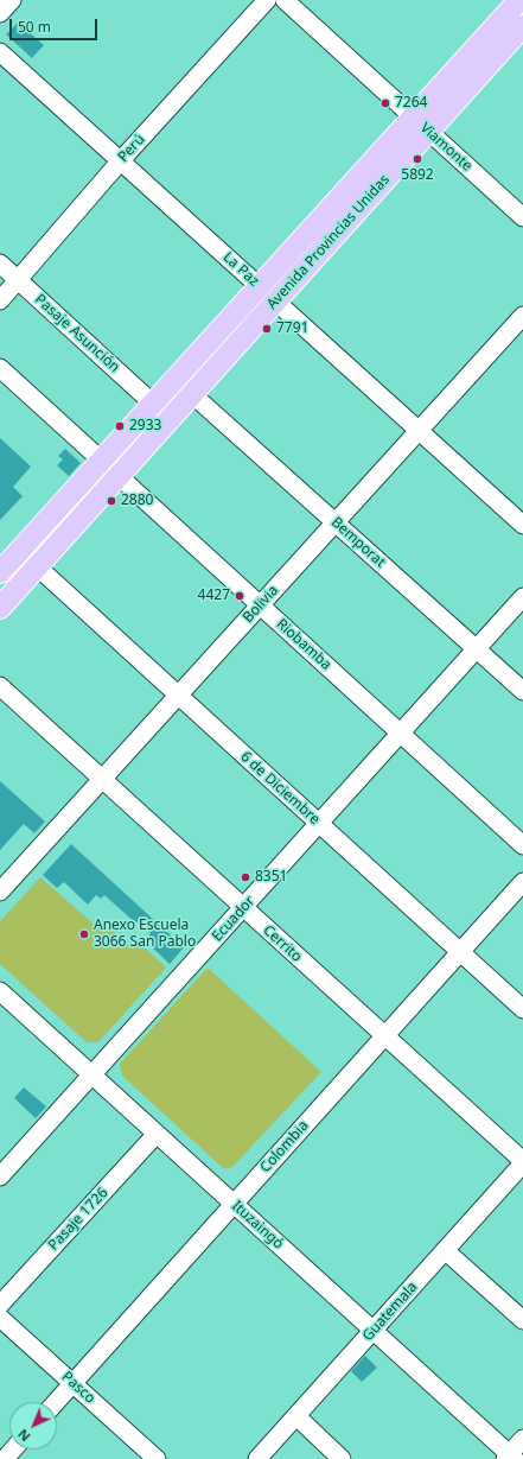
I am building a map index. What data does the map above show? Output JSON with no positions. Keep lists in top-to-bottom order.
{
  "streets": {
    "main road": ["Avenida Provincias Unidas"],
    "street": [
      "Viamonte",
      "Perú",
      "La Paz",
      "Pasaje Asunción",
      "Bemporat",
      "Bolivia",
      "Riobamba",
      "6 de Diciembre",
      "Ecuador",
      "Cerrito",
      "Colombia",
      "Pasaje 1726",
      "Ituzaingó",
      "Guatemala",
      "Pasco"
    ]
  },
  "crossings": [
    ["Viamonte", "Avenida Provincias Unidas"],
    ["Perú", "La Paz"],
    ["Perú", "Pasaje Asunción"],
    ["Avenida Provincias Unidas", "La Paz"],
    ["Avenida Provincias Unidas", "Pasaje Asunción"],
    ["Avenida Provincias Unidas", "Bemporat"],
    ["Avenida Provincias Unidas", "Riobamba"],
    ["Avenida Provincias Unidas", "6 de Diciembre"],
    ["La Paz", "Bolivia"],
    ["Bemporat", "Bolivia"],
    ["Bemporat", "Ecuador"],
    ["Bolivia", "Riobamba"],
    ["Bolivia", "6 de Diciembre"],
    ["Bolivia", "Cerrito"],
    ["Riobamba", "Ecuador"],
    ["6 de Diciembre", "Ecuador"],
    ["6 de Diciembre", "Colombia"],
    ["Ecuador", "Cerrito"],
    ["Ecuador", "Ituzaingó"],
    ["Cerrito", "Colombia"],
    ["Cerrito", "Guatemala"],
    ["Colombia", "Ituzaingó"],
    ["Colombia", "Pasco"],
    ["Pasaje 1726", "Ituzaingó"],
    ["Ituzaingó", "Guatemala"]
  ],
  "places": [
    "7264",
    "5892",
    "7791",
    "2933",
    "2880",
    "4427",
    "8351",
    "Anexo Escuela 3066 San Pablo"
  ],
  "scale_bar": "50 m",
  "north": "bottom left"
}
